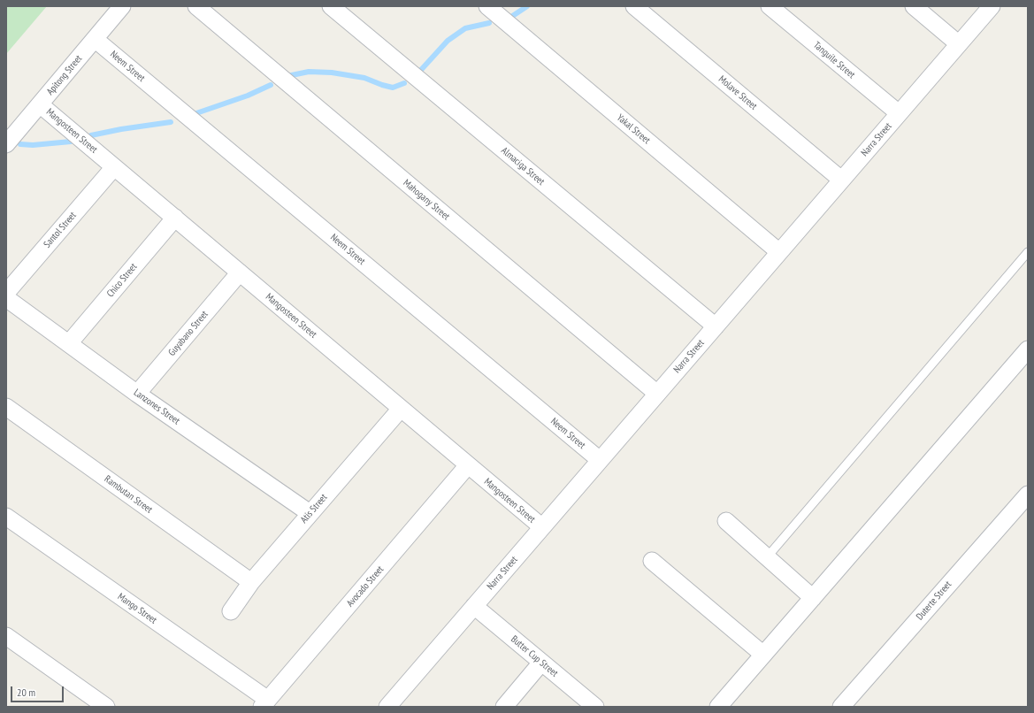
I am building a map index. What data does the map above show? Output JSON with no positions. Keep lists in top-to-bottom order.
{
  "streets": {
    "street": [
      "Tanguile Street",
      "Neem Street",
      "Apitong Street",
      "Molave Street",
      "Yakal Street",
      "Mangosteen Street",
      "Narra Street",
      "Almaciga Street",
      "Mahogany Street",
      "Santol Street",
      "Chico Street",
      "Guyabano Street",
      "Lanzones Street",
      "Rambutan Street",
      "Atis Street",
      "Avocado Street",
      "Duterte Street",
      "Mango Street",
      "Butter Cup Street"
    ]
  },
  "crossings": [
    ["Tanguile Street", "Narra Street"],
    ["Neem Street", "Apitong Street"],
    ["Neem Street", "Narra Street"],
    ["Apitong Street", "Mangosteen Street"],
    ["Molave Street", "Narra Street"],
    ["Yakal Street", "Narra Street"],
    ["Mangosteen Street", "Narra Street"],
    ["Mangosteen Street", "Santol Street"],
    ["Mangosteen Street", "Chico Street"],
    ["Mangosteen Street", "Guyabano Street"],
    ["Mangosteen Street", "Atis Street"],
    ["Mangosteen Street", "Avocado Street"],
    ["Narra Street", "Almaciga Street"],
    ["Narra Street", "Mahogany Street"],
    ["Narra Street", "Butter Cup Street"],
    ["Chico Street", "Lanzones Street"],
    ["Guyabano Street", "Lanzones Street"],
    ["Lanzones Street", "Atis Street"],
    ["Rambutan Street", "Atis Street"],
    ["Avocado Street", "Mango Street"]
  ],
  "scale_bar": "20 m"
}
